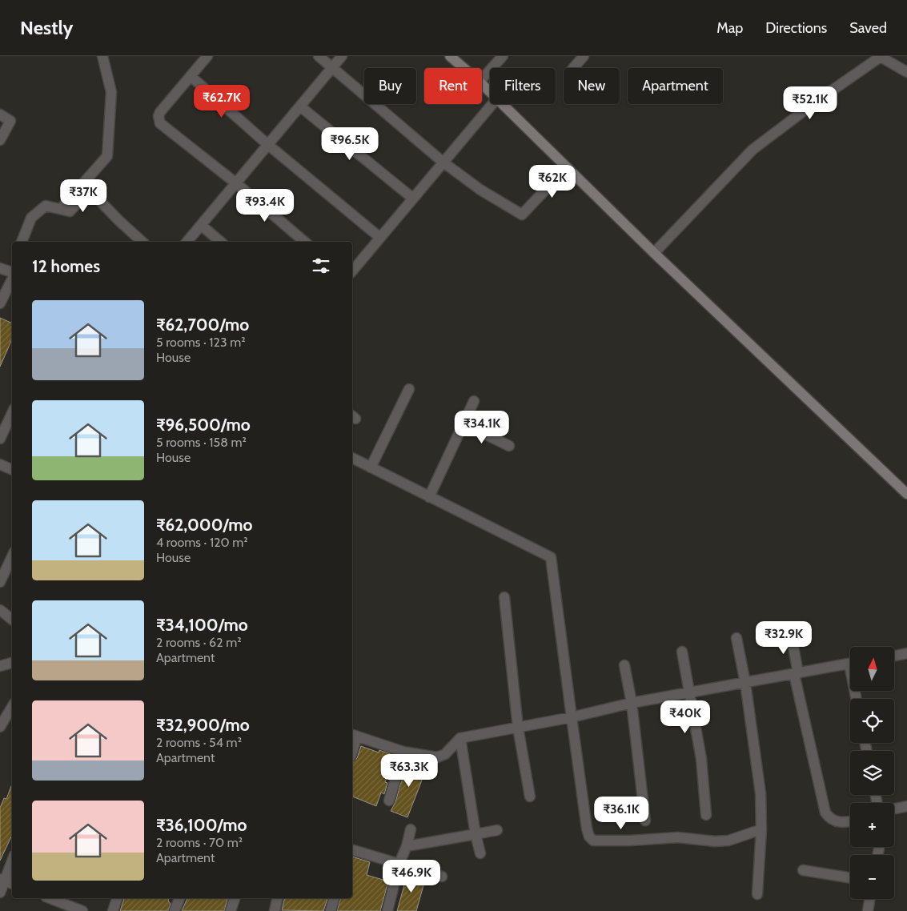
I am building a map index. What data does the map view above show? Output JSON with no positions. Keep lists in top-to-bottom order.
{
  "north": "top",
  "page": {
    "header": "Nestly",
    "nav": ["Map", "Directions", "Saved"],
    "chip": [
      "Buy",
      "Rent",
      "Filters",
      "New",
      "Apartment"
    ],
    "price": [
      "₹62.7K",
      "₹52.1K",
      "₹96.5K",
      "₹62K",
      "₹37K",
      "₹93.4K",
      "₹34.1K",
      "₹32.9K",
      "₹40K",
      "₹63.3K",
      "₹36.1K",
      "₹46.9K"
    ],
    "heading": "12 homes",
    "list": [
      {
        "name": "₹62,700/mo",
        "note": "5 rooms · 123 m² · House"
      },
      {
        "name": "₹96,500/mo",
        "note": "5 rooms · 158 m² · House"
      },
      {
        "name": "₹62,000/mo",
        "note": "4 rooms · 120 m² · House"
      },
      {
        "name": "₹34,100/mo",
        "note": "2 rooms · 62 m² · Apartment"
      },
      {
        "name": "₹32,900/mo",
        "note": "2 rooms · 54 m² · Apartment"
      },
      {
        "name": "₹36,100/mo",
        "note": "2 rooms · 70 m² · Apartment"
      }
    ],
    "map_buttons": ["+", "−"]
  }
}
